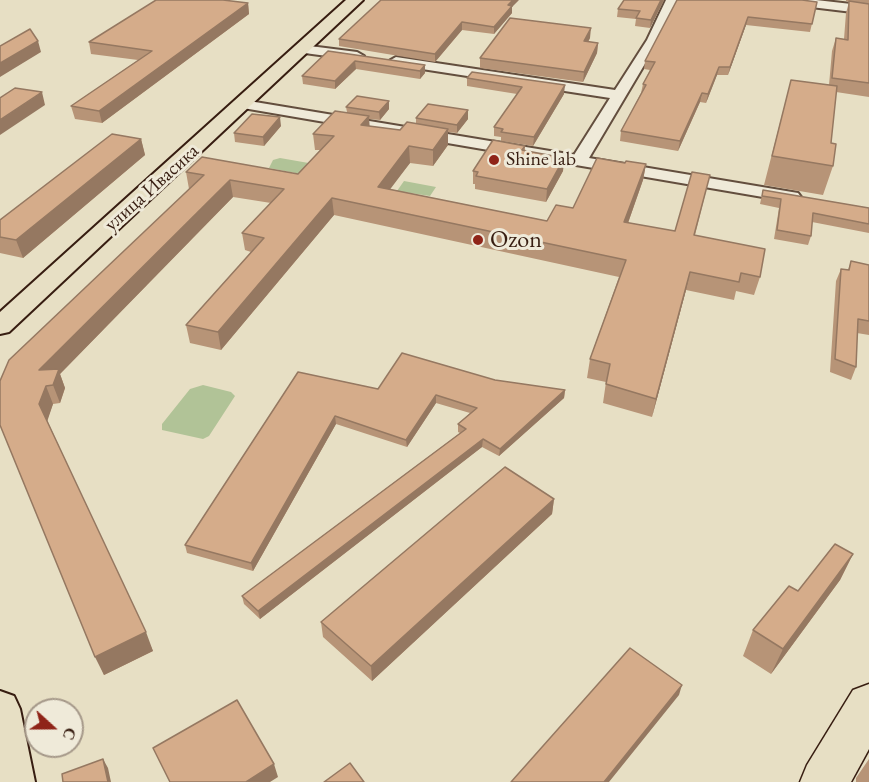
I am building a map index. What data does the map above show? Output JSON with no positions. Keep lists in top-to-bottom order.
{
  "streets": {
    "main road": ["улица Ивасика"]
  },
  "places": ["Shine lab", "Ozon"],
  "north": "right"
}
